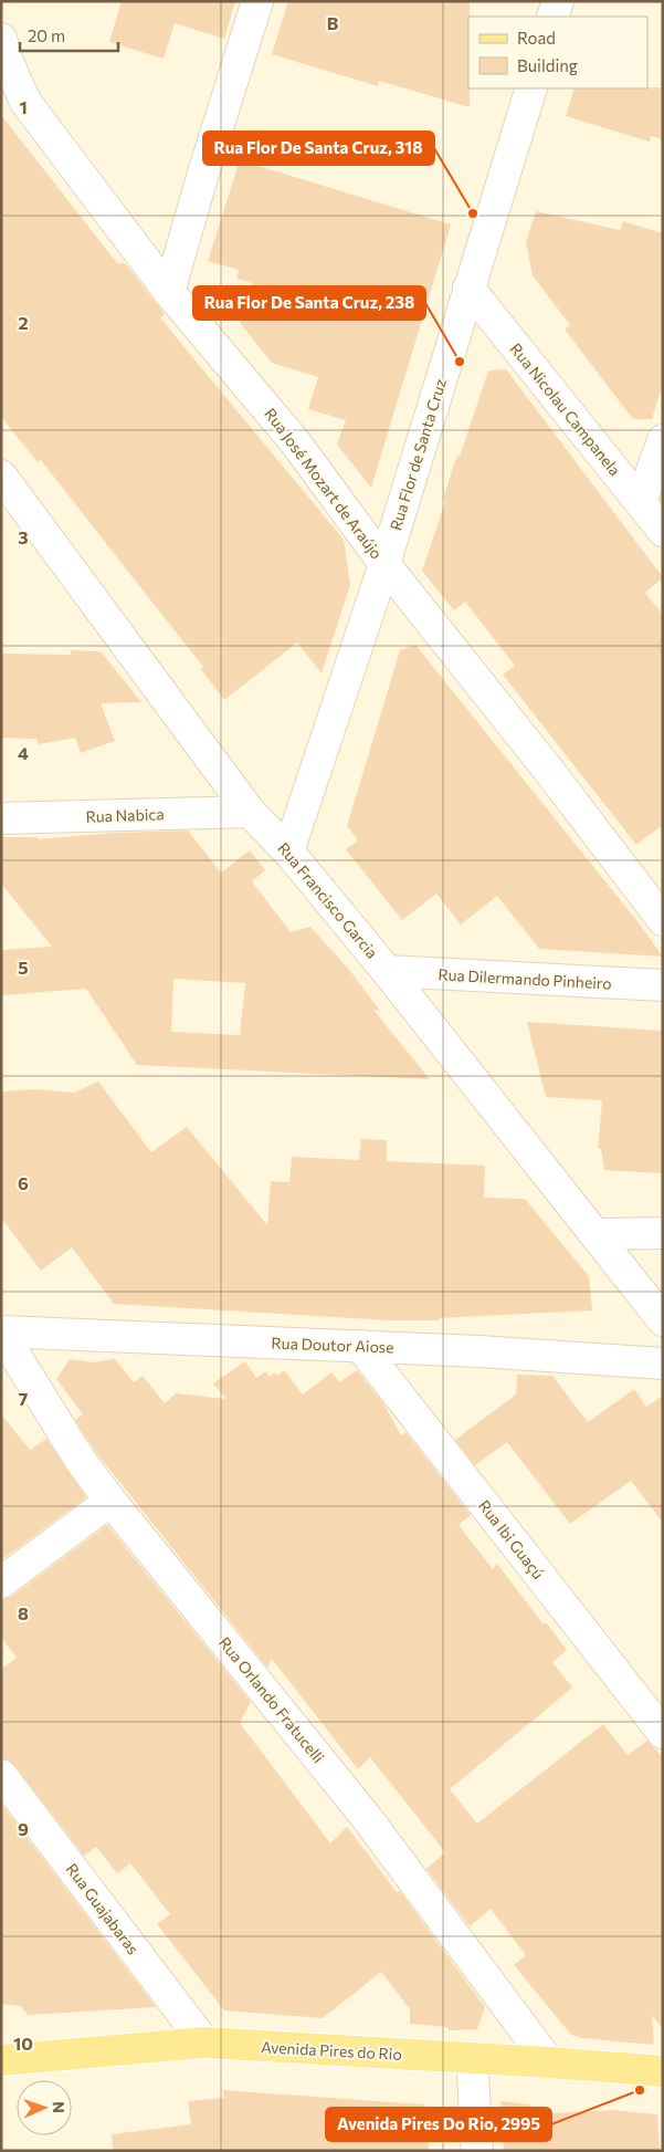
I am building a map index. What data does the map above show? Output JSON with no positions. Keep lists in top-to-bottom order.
{
  "streets": {
    "main road": ["Avenida Pires do Rio"],
    "street": [
      "Rua Nicolau Campanela",
      "Rua Flor de Santa Cruz",
      "Rua José Mozart de Araújo",
      "Rua Nabica",
      "Rua Francisco Garcia",
      "Rua Dilermando Pinheiro",
      "Rua Doutor Aiose",
      "Rua Ibi Guaçú",
      "Rua Orlando Fratucelli",
      "Rua Guajabaras"
    ]
  },
  "crossings": [
    ["Rua Nicolau Campanela", "Rua Flor de Santa Cruz"],
    ["Rua Flor de Santa Cruz", "Rua José Mozart de Araújo"],
    ["Rua Flor de Santa Cruz", "Rua Francisco Garcia"],
    ["Rua Nabica", "Rua Francisco Garcia"],
    ["Rua Francisco Garcia", "Rua Dilermando Pinheiro"],
    ["Rua Doutor Aiose", "Rua Ibi Guaçú"],
    ["Rua Doutor Aiose", "Rua Orlando Fratucelli"],
    ["Rua Orlando Fratucelli", "Avenida Pires do Rio"],
    ["Rua Guajabaras", "Avenida Pires do Rio"]
  ],
  "places": ["Rua Flor De Santa Cruz, 318", "Rua Flor De Santa Cruz, 238", "Avenida Pires Do Rio, 2995"],
  "legend": ["Road", "Building"],
  "scale_bar": "20 m",
  "north": "right",
  "grid": {
    "columns": ["B"],
    "rows": [
      "1",
      "2",
      "3",
      "4",
      "5",
      "6",
      "7",
      "8",
      "9",
      "10"
    ]
  }
}
